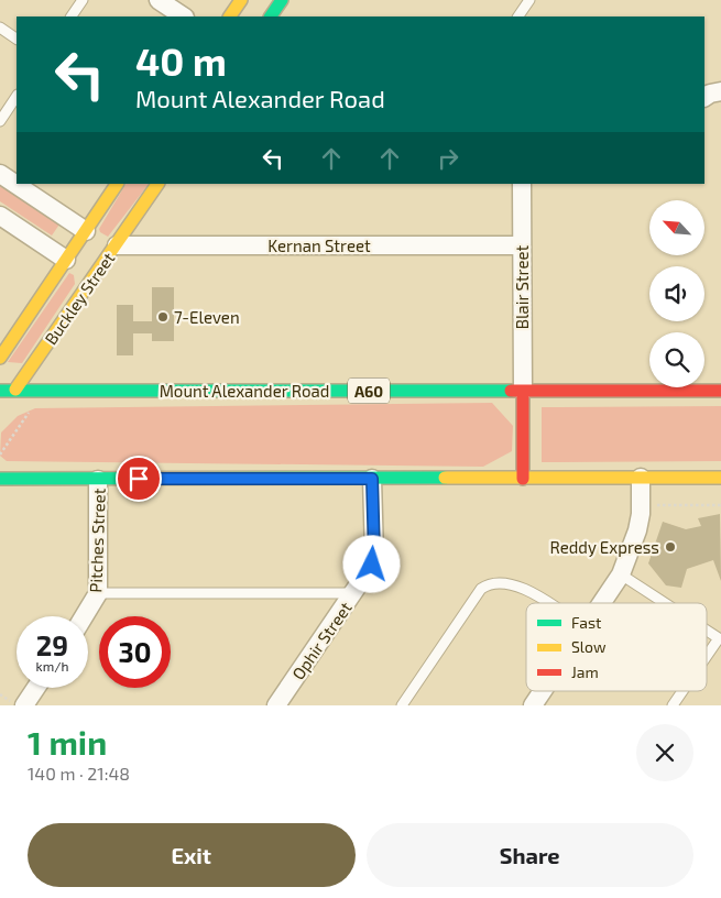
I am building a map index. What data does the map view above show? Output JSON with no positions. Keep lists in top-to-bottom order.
{
  "streets": {
    "main road": ["Buckley Street", "Mount Alexander Road", "A60"],
    "street": [
      "Kernan Street",
      "Blair Street",
      "Pitches Street",
      "Ophir Street"
    ]
  },
  "crossings": [
    ["Kernan Street", "Blair Street"],
    ["Kernan Street", "Buckley Street"],
    ["Blair Street", "Mount Alexander Road"],
    ["Buckley Street", "Mount Alexander Road"]
  ],
  "places": ["7-Eleven", "Reddy Express"],
  "legend": ["Fast", "Slow", "Jam"],
  "north": "top left",
  "page": {
    "turn": ["40 m", "Mount Alexander Road"],
    "speed": "29 km/h",
    "limit": "30",
    "heading": ["1 min", "140 m · 21:48"],
    "buttons": ["Exit", "Share"]
  }
}
